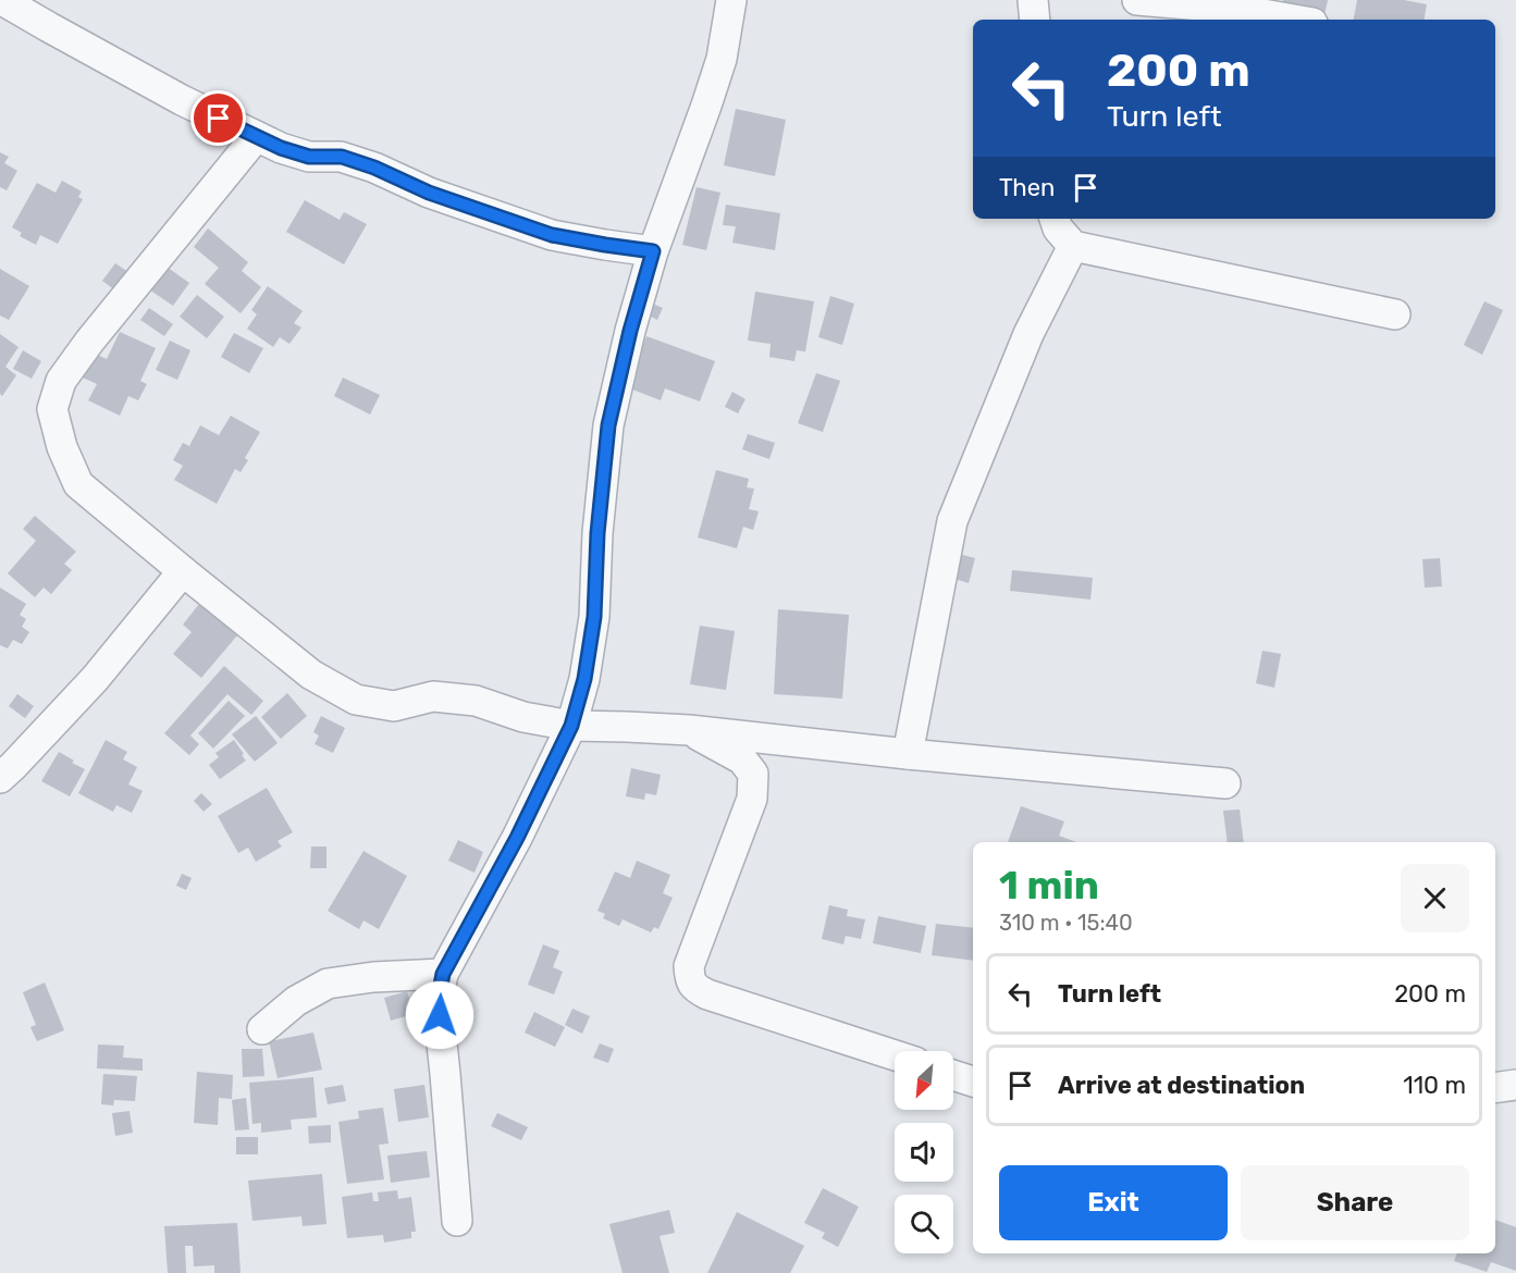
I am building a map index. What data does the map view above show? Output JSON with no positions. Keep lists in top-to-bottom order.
{
  "north": "bottom left",
  "page": {
    "turn": ["200 m", "Turn left"],
    "then": "Then",
    "heading": ["1 min", "310 m · 15:40"],
    "list": [
      {
        "name": "Turn left",
        "value": "200 m"
      },
      {
        "name": "Arrive at destination",
        "value": "110 m"
      }
    ],
    "buttons": ["Exit", "Share"]
  }
}
